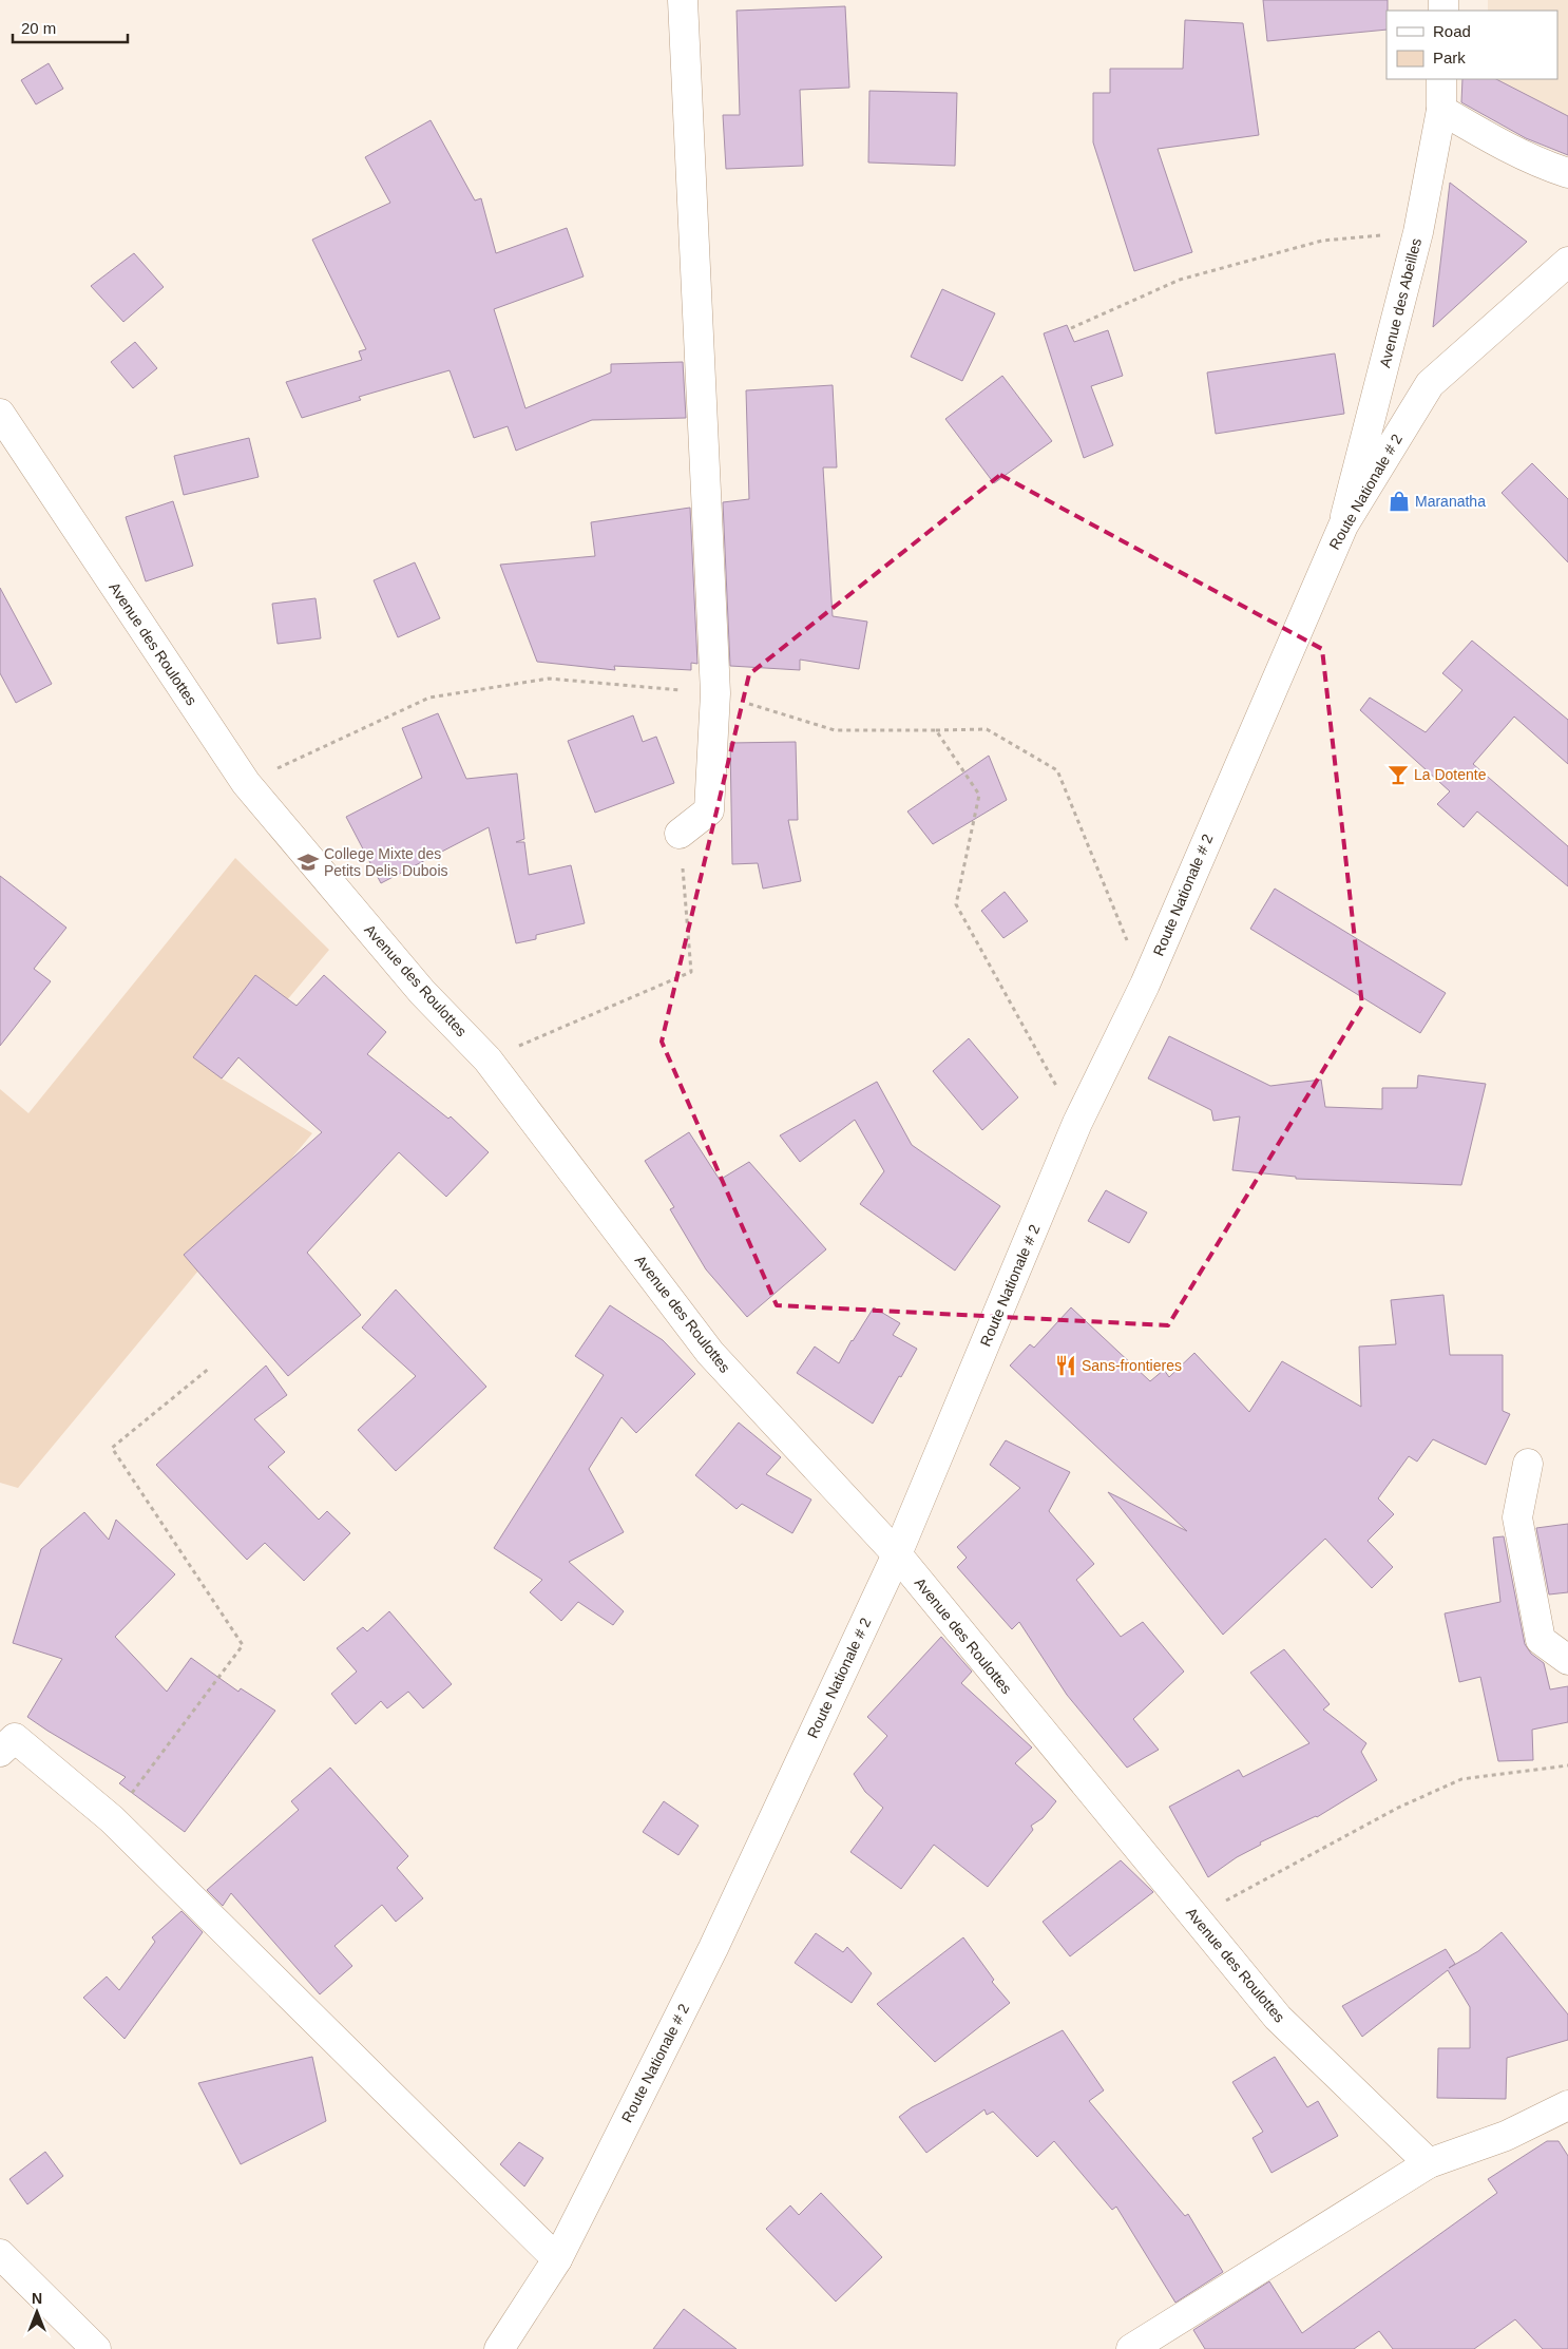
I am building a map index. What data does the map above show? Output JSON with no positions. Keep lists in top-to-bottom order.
{
  "streets": {
    "street": ["Avenue des Abeilles", "Route Nationale # 2", "Avenue des Roulottes"]
  },
  "crossings": [
    ["Avenue des Abeilles", "Route Nationale # 2"],
    ["Route Nationale # 2", "Avenue des Roulottes"]
  ],
  "places": {
    "shop": ["Maranatha"],
    "bar": ["La Dotente"],
    "school or university": ["College Mixte des Petits Delis Dubois"],
    "restaurant": ["Sans-frontieres"]
  },
  "legend": ["Road", "Park"],
  "scale_bar": "20 m",
  "north": "top"
}
